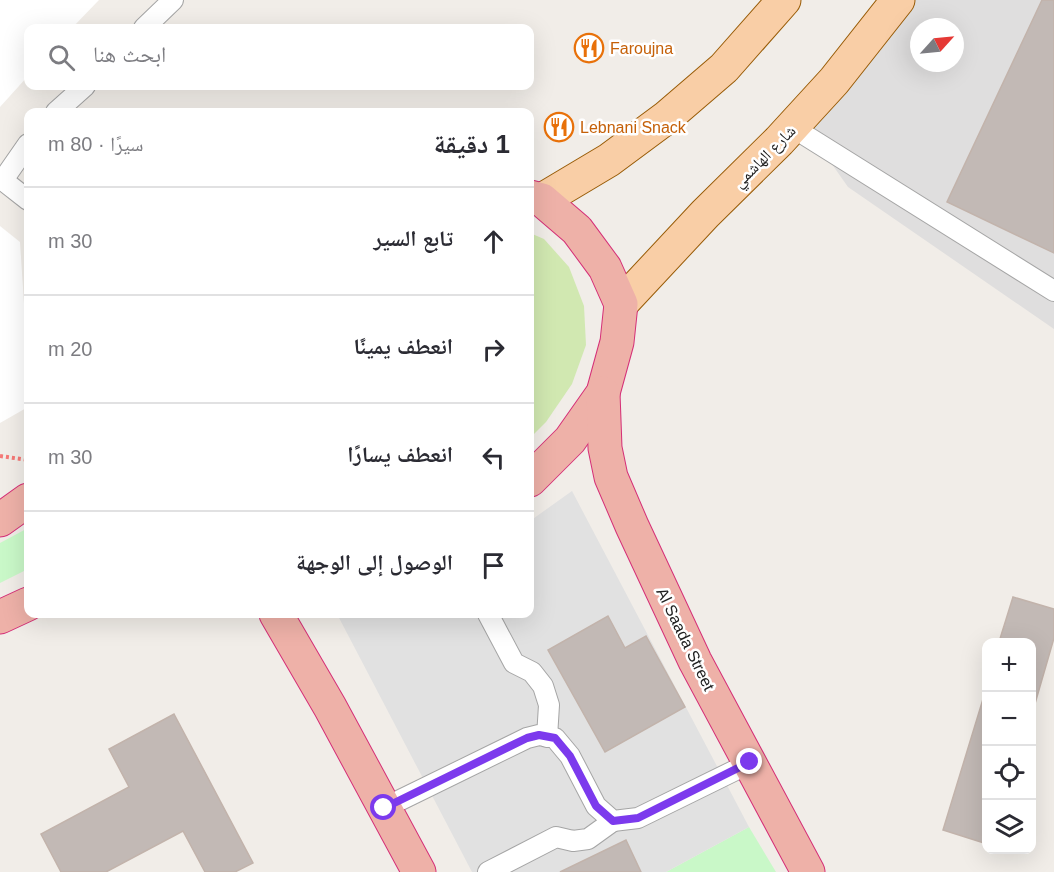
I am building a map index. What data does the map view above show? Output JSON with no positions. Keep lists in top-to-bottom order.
{
  "streets": {
    "highway": ["Al Saada Street"],
    "main road": ["شارع الهاشمي"]
  },
  "places": {
    "restaurant": ["Faroujna", "Lebnani Snack"]
  },
  "north": "top right",
  "page": {
    "search": "ابحث هنا",
    "heading": ["1 دقيقة", "سيرًا · 80 m"],
    "list": [
      ["تابع السير", "30 m"],
      ["انعطف يمينًا", "20 m"],
      ["انعطف يسارًا", "30 m"],
      "الوصول إلى الوجهة"
    ],
    "map_buttons": ["+", "−"]
  }
}
